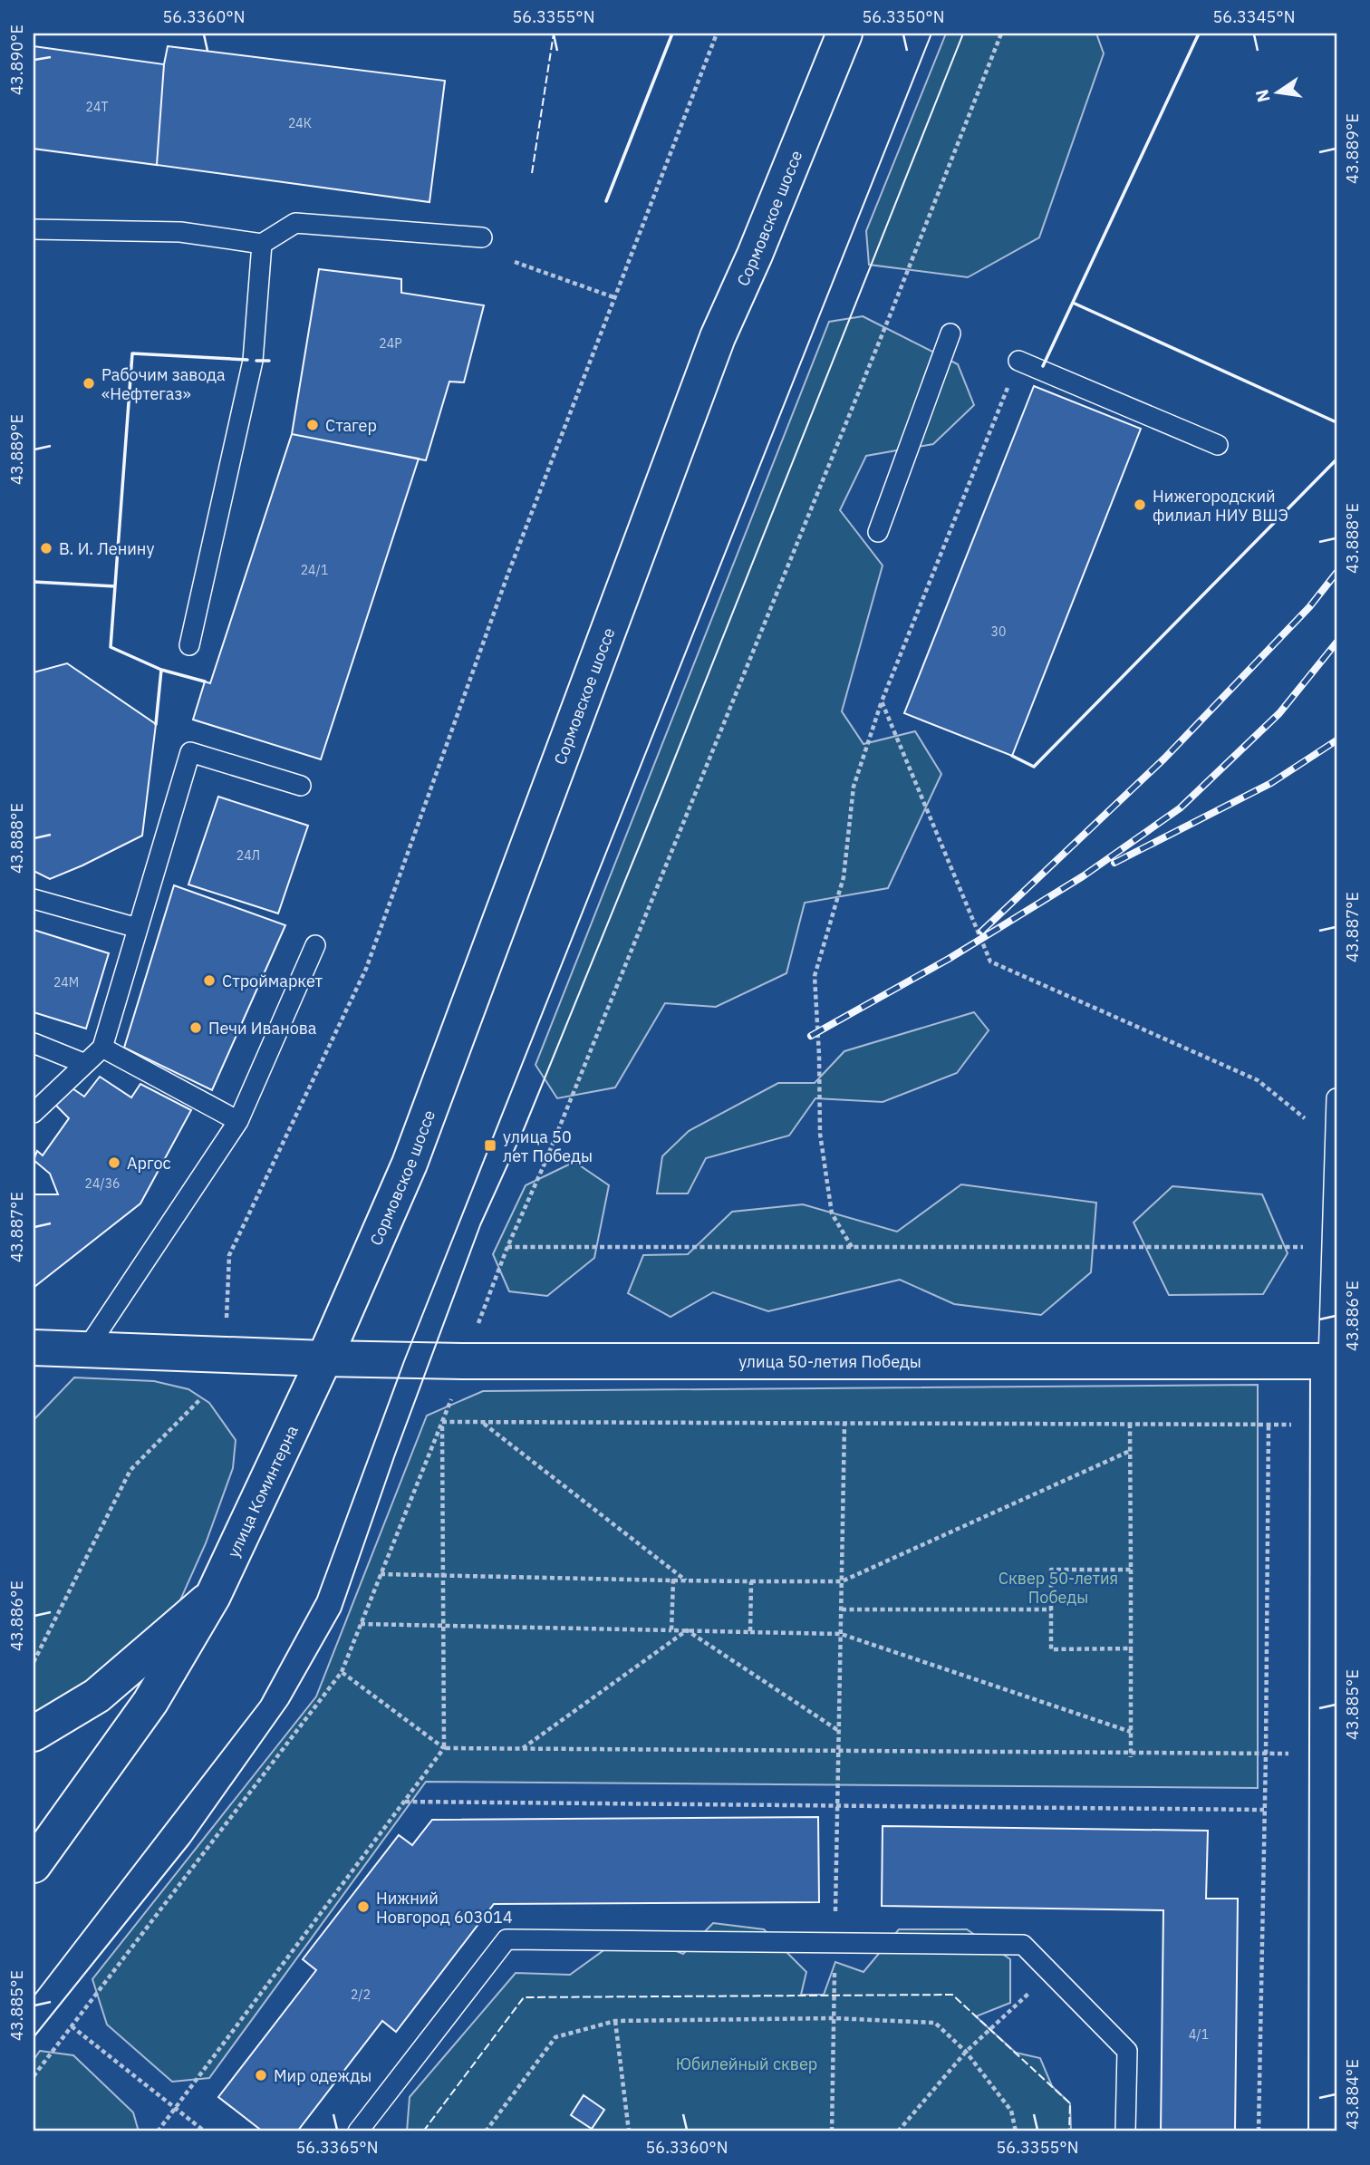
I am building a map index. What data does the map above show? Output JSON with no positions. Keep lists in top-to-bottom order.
{
  "streets": {
    "main road": ["Сормовское шоссе", "улица 50-летия Победы", "улица Коминтерна"]
  },
  "crossings": [
    ["Сормовское шоссе", "улица 50-летия Победы"],
    ["Сормовское шоссе", "улица Коминтерна"],
    ["улица 50-летия Победы", "улица Коминтерна"]
  ],
  "parks": ["Сквер 50-летия Победы", "Юбилейный сквер"],
  "places": {
    "other": [
      "Рабочим завода «Нефтегаз»",
      "Стагер",
      "Нижегородский филиал НИУ ВШЭ",
      "В. И. Ленину",
      "Строймаркет",
      "Печи Иванова",
      "Аргос",
      "Нижний Новгород 603014",
      "Мир одежды"
    ],
    "transit": ["улица 50 лет Победы"]
  },
  "house_numbers": [
    "24Т",
    "24К",
    "24Р",
    "24/1",
    "30",
    "24Л",
    "24М",
    "24/36",
    "2/2",
    "4/1"
  ],
  "north": "left",
  "coordinates": [
    "56.3360°N",
    "56.3355°N",
    "56.3350°N",
    "56.3345°N",
    "43.890°E",
    "43.889°E",
    "43.888°E",
    "43.887°E",
    "43.886°E",
    "43.885°E",
    "43.884°E",
    "56.3365°N"
  ]
}
